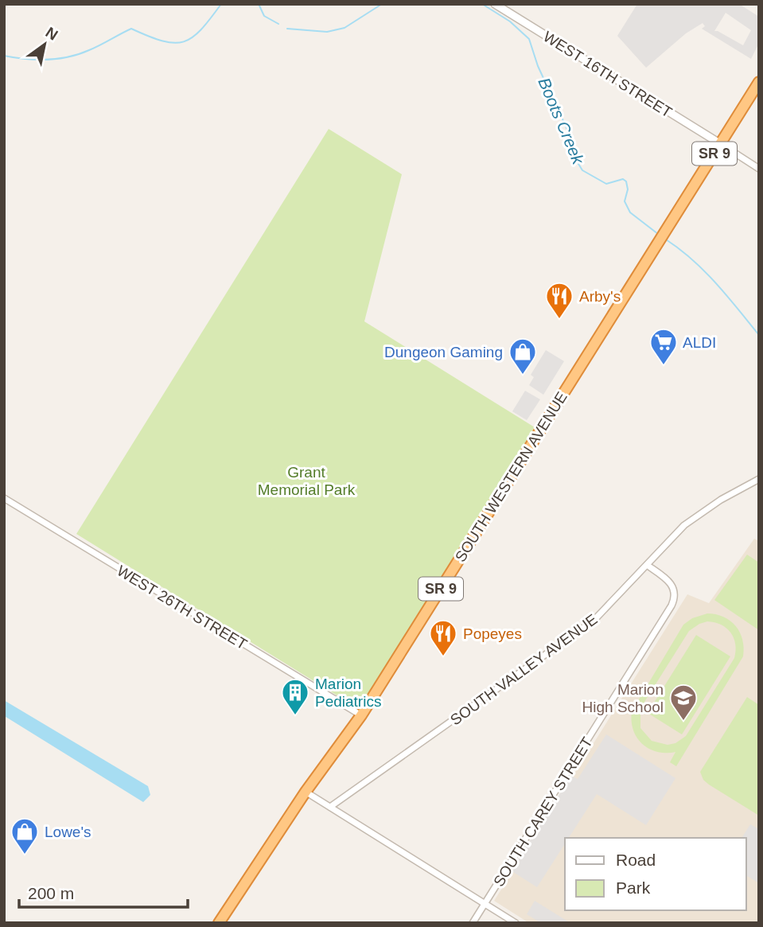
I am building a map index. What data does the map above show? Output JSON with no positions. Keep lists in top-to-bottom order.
{
  "streets": {
    "highway": ["SR 9", "SOUTH WESTERN AVENUE"],
    "street": [
      "WEST 16TH STREET",
      "WEST 26TH STREET",
      "SOUTH VALLEY AVENUE",
      "SOUTH CAREY STREET"
    ]
  },
  "crossings": [
    ["WEST 16TH STREET", "SOUTH WESTERN AVENUE"],
    ["SOUTH WESTERN AVENUE", "WEST 26TH STREET"],
    ["SOUTH VALLEY AVENUE", "SOUTH CAREY STREET"]
  ],
  "water": ["Boots Creek"],
  "parks": ["Grant Memorial Park"],
  "places": {
    "restaurant": ["Arby's", "Popeyes"],
    "supermarket": ["ALDI"],
    "shop": ["Dungeon Gaming", "Lowe's"],
    "building": ["Marion Pediatrics"],
    "school or university": ["Marion High School"]
  },
  "legend": ["Road", "Park"],
  "scale_bar": "200 m",
  "north": "top right"
}
